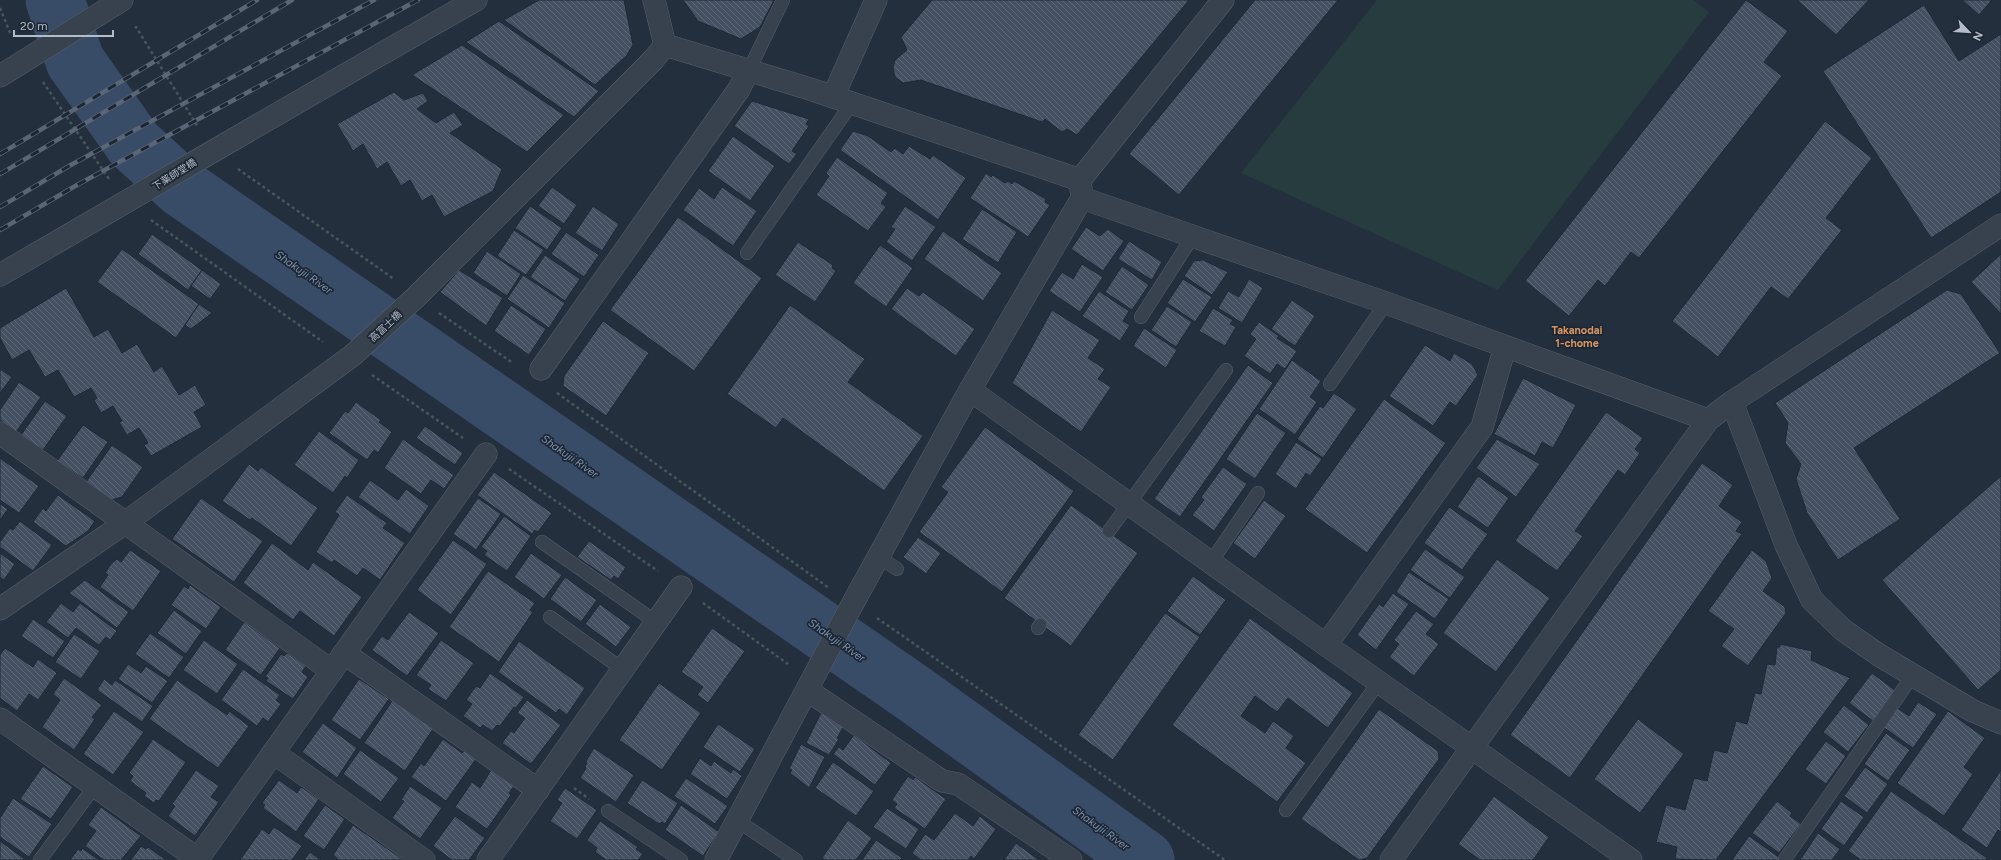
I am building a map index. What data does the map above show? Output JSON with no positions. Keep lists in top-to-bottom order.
{
  "streets": {
    "street": ["下薬師堂橋", "高富士橋"]
  },
  "districts": ["Takanodai 1-chome"],
  "water": ["Shakujii River"],
  "scale_bar": "20 m",
  "north": "bottom right"
}
